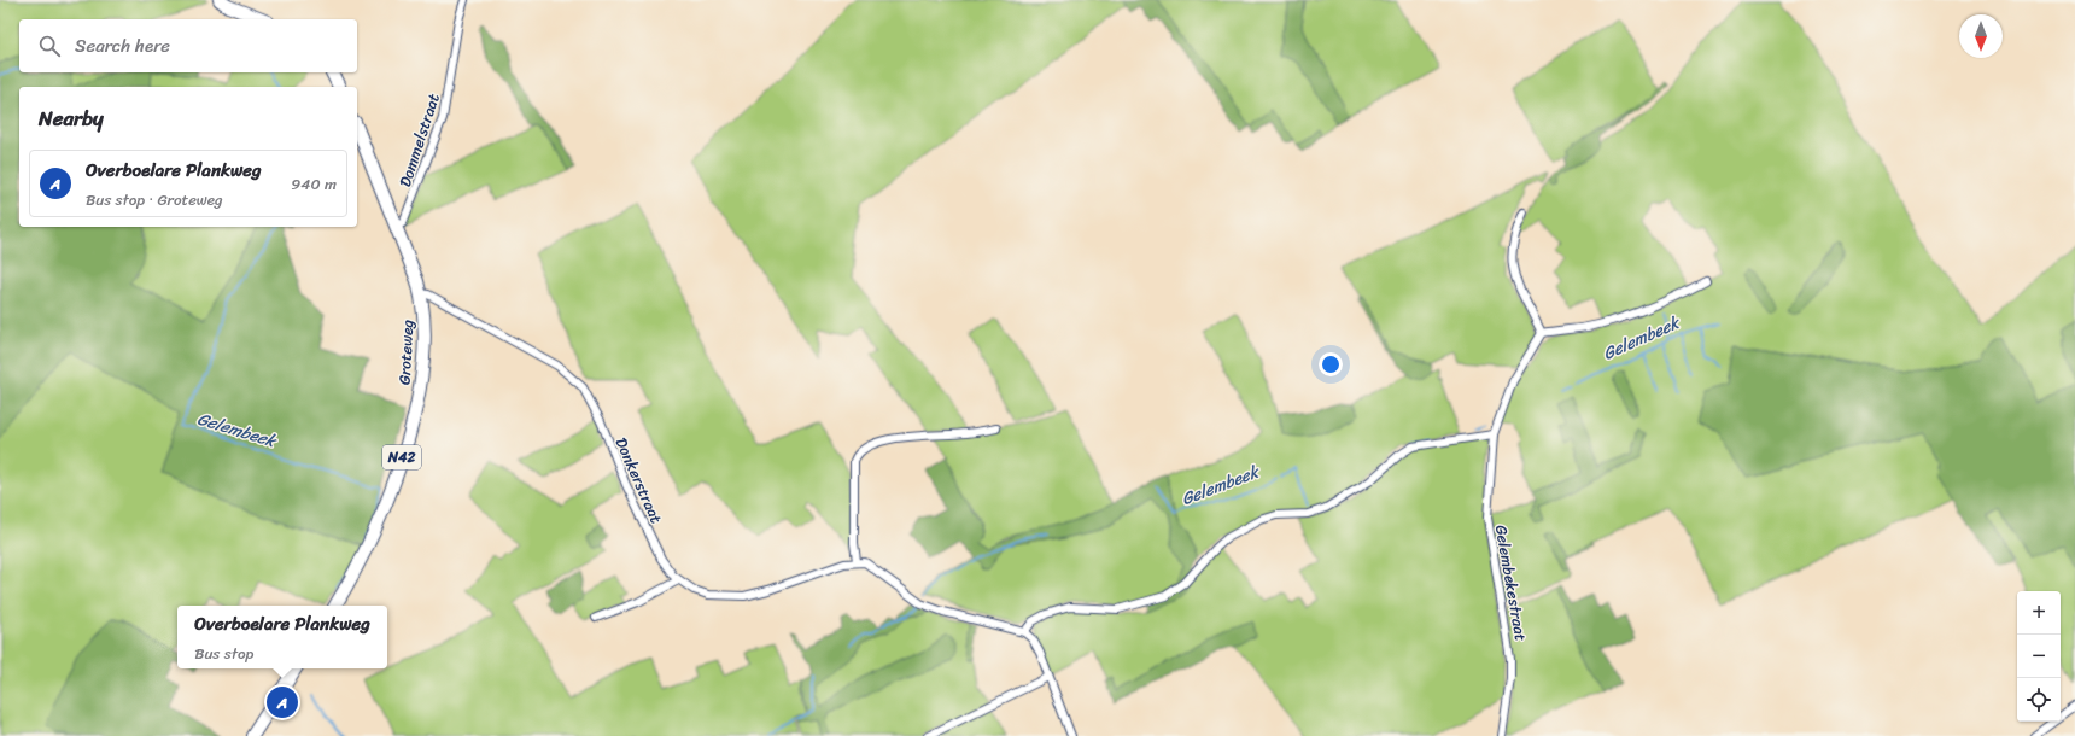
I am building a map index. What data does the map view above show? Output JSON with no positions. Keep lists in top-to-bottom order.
{
  "streets": {
    "main road": ["Groteweg", "N42"],
    "street": ["Dommelstraat", "Donkerstraat", "Gelembekestraat"]
  },
  "crossings": [
    ["Dommelstraat", "Groteweg"],
    ["Groteweg", "Donkerstraat"]
  ],
  "water": ["Gelembeek"],
  "north": "bottom",
  "page": {
    "search": "Search here",
    "heading": "Nearby",
    "list": [
      {
        "mark": "A",
        "name": "Overboelare Plankweg",
        "note": "Bus stop · Groteweg",
        "value": "940 m"
      }
    ],
    "map_buttons": ["+", "−"],
    "popup": ["Overboelare Plankweg", "Bus stop"],
    "pins": "A"
  }
}
